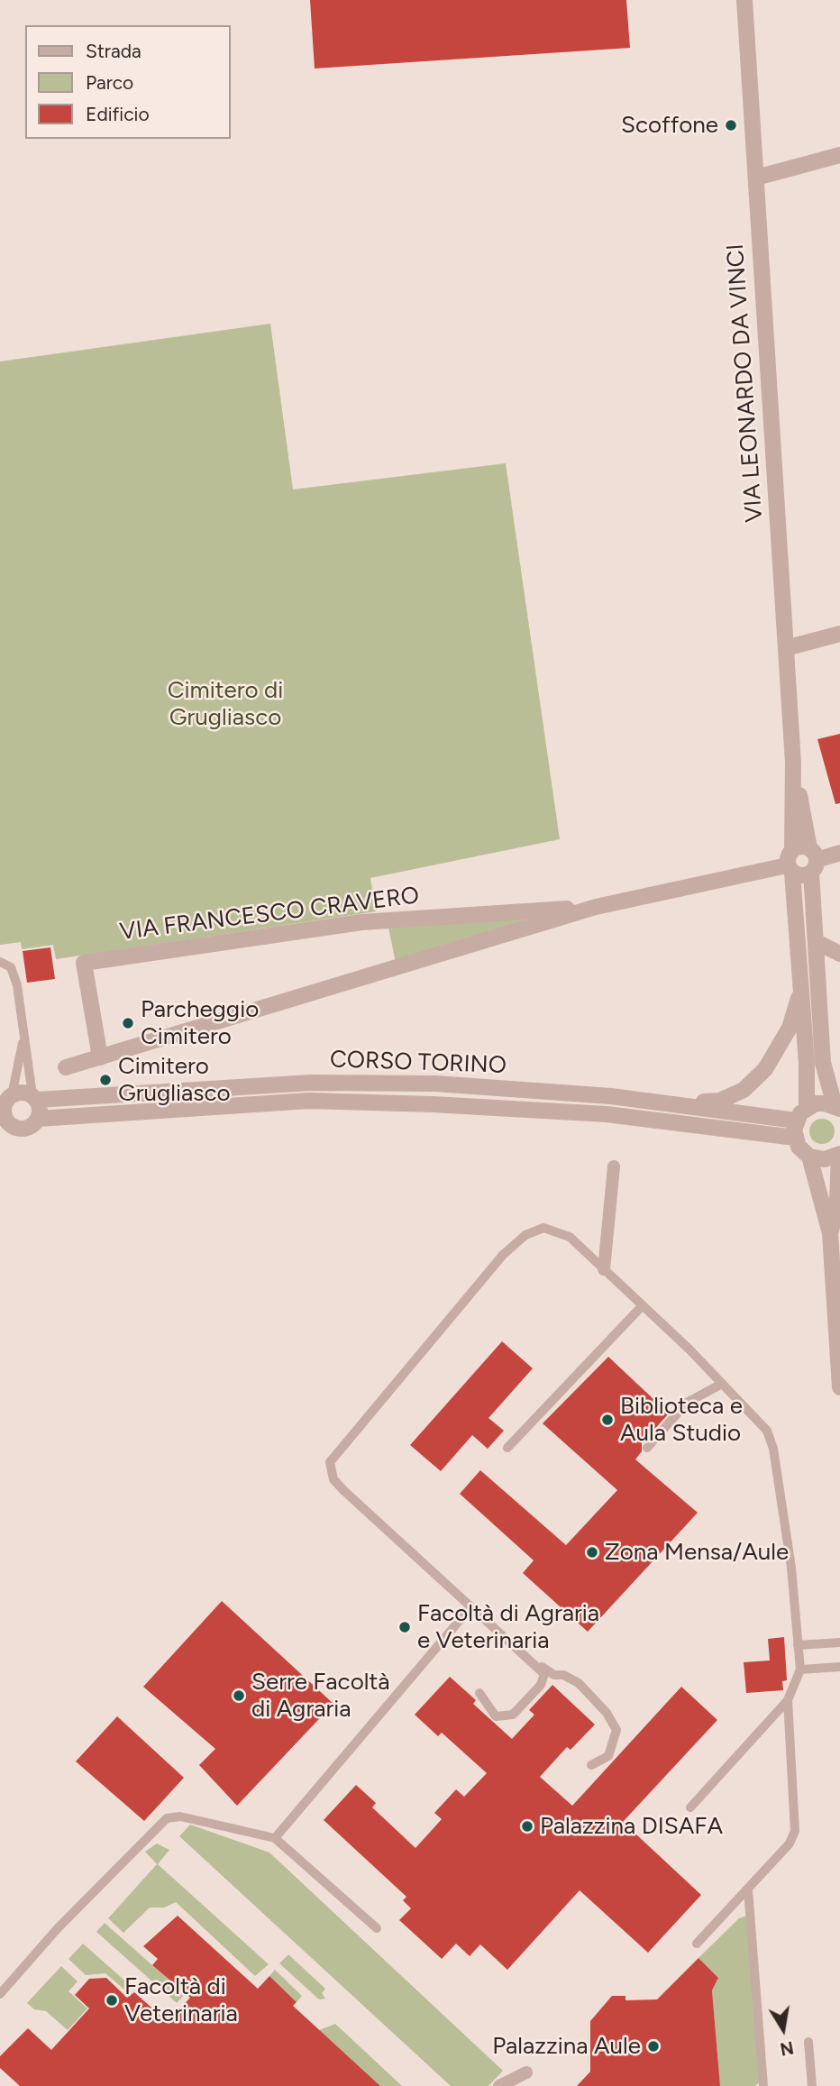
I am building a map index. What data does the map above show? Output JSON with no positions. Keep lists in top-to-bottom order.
{
  "streets": {
    "street": ["VIA LEONARDO DA VINCI", "VIA FRANCESCO CRAVERO", "CORSO TORINO"]
  },
  "crossings": [
    ["VIA LEONARDO DA VINCI", "VIA FRANCESCO CRAVERO"]
  ],
  "parks": ["Cimitero di Grugliasco"],
  "places": [
    "Scoffone",
    "Parcheggio Cimitero",
    "Cimitero Grugliasco",
    "Biblioteca e Aula Studio",
    "Zona Mensa/Aule",
    "Facoltà di Agraria e Veterinaria",
    "Serre Facoltà di Agraria",
    "Palazzina DISAFA",
    "Facoltà di Veterinaria",
    "Palazzina Aule"
  ],
  "legend": ["Strada", "Parco", "Edificio"],
  "north": "bottom"
}
